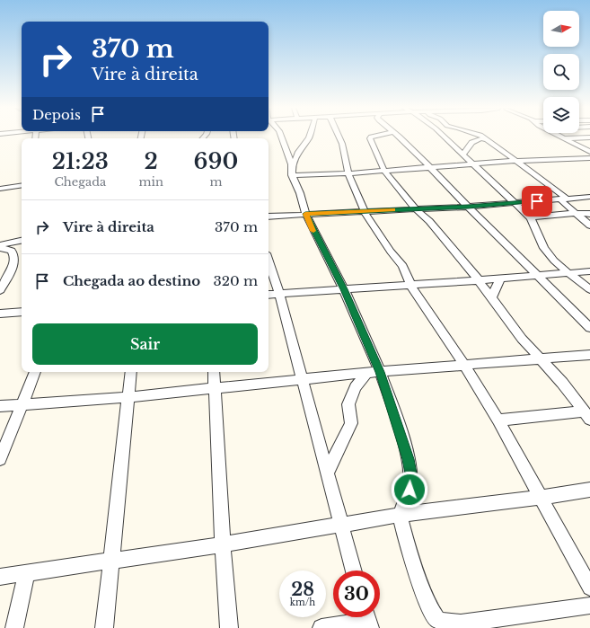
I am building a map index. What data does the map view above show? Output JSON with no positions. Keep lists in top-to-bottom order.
{
  "north": "right",
  "page": {
    "turn": ["370 m", "Vire à direita"],
    "then": "Depois",
    "eta": [
      "21:23",
      "Chegada",
      "2",
      "min",
      "690",
      "m"
    ],
    "list": [
      {
        "name": "Vire à direita",
        "value": "370 m"
      },
      {
        "name": "Chegada ao destino",
        "value": "320 m"
      }
    ],
    "buttons": "Sair",
    "speed": "28 km/h",
    "limit": "30"
  }
}
